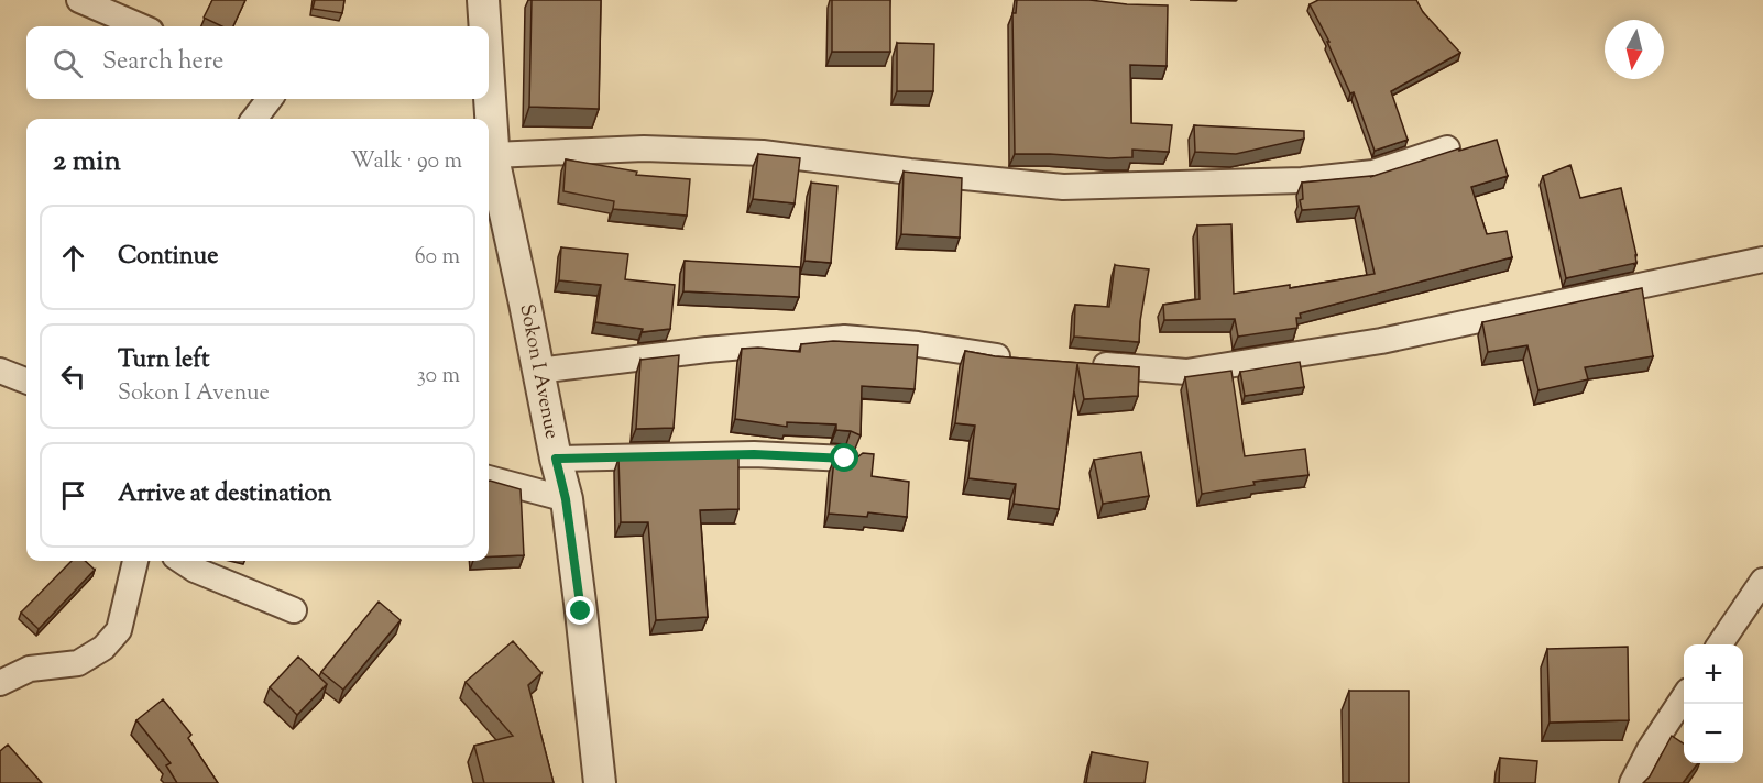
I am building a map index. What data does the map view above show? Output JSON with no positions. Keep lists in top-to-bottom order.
{
  "streets": {
    "street": ["Sokon I Avenue"]
  },
  "north": "bottom",
  "page": {
    "search": "Search here",
    "heading": ["2 min", "Walk · 90 m"],
    "list": [
      ["Continue", "60 m"],
      ["Turn left", "Sokon I Avenue", "30 m"],
      "Arrive at destination"
    ],
    "map_buttons": ["+", "−"]
  }
}
